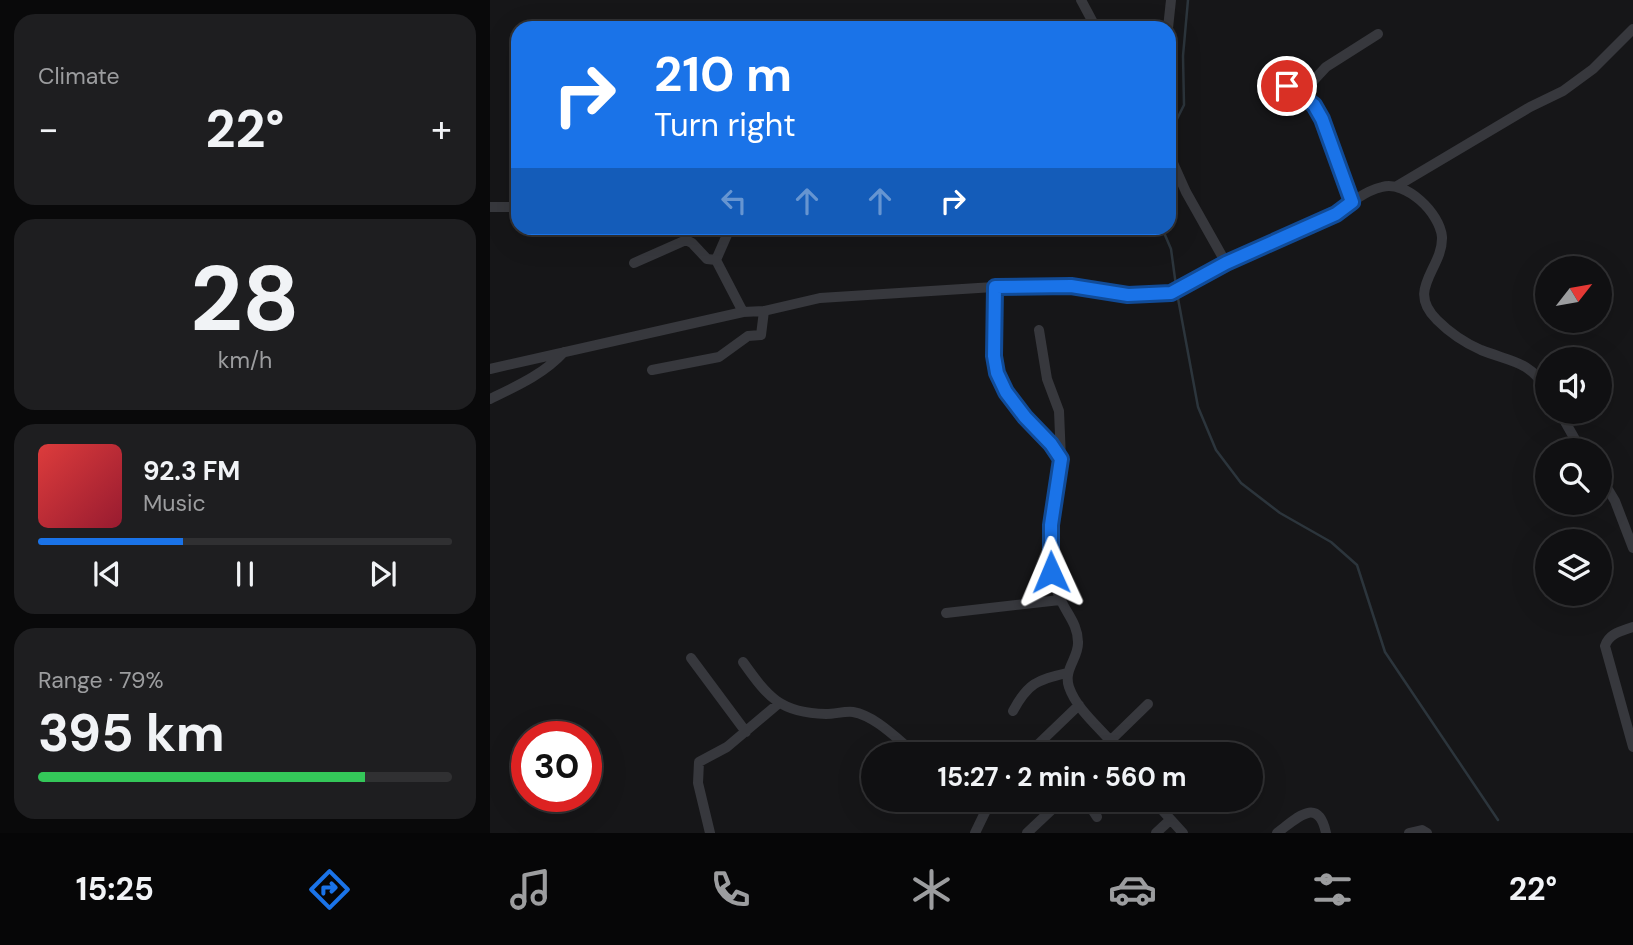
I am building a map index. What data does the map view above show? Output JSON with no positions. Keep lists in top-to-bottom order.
{
  "north": "top right",
  "page": {
    "tile": [
      "Climate",
      ["28", "km/h"],
      ["Range · 79%", "395 km"]
    ],
    "turn": ["210 m", "Turn right"],
    "heat": ["−", "22°", "+"],
    "song": ["92.3 FM", "Music"],
    "limit": "30",
    "trip": "15:27 · 2 min · 560 m",
    "tabs": ["15:25", "22°"]
  }
}
